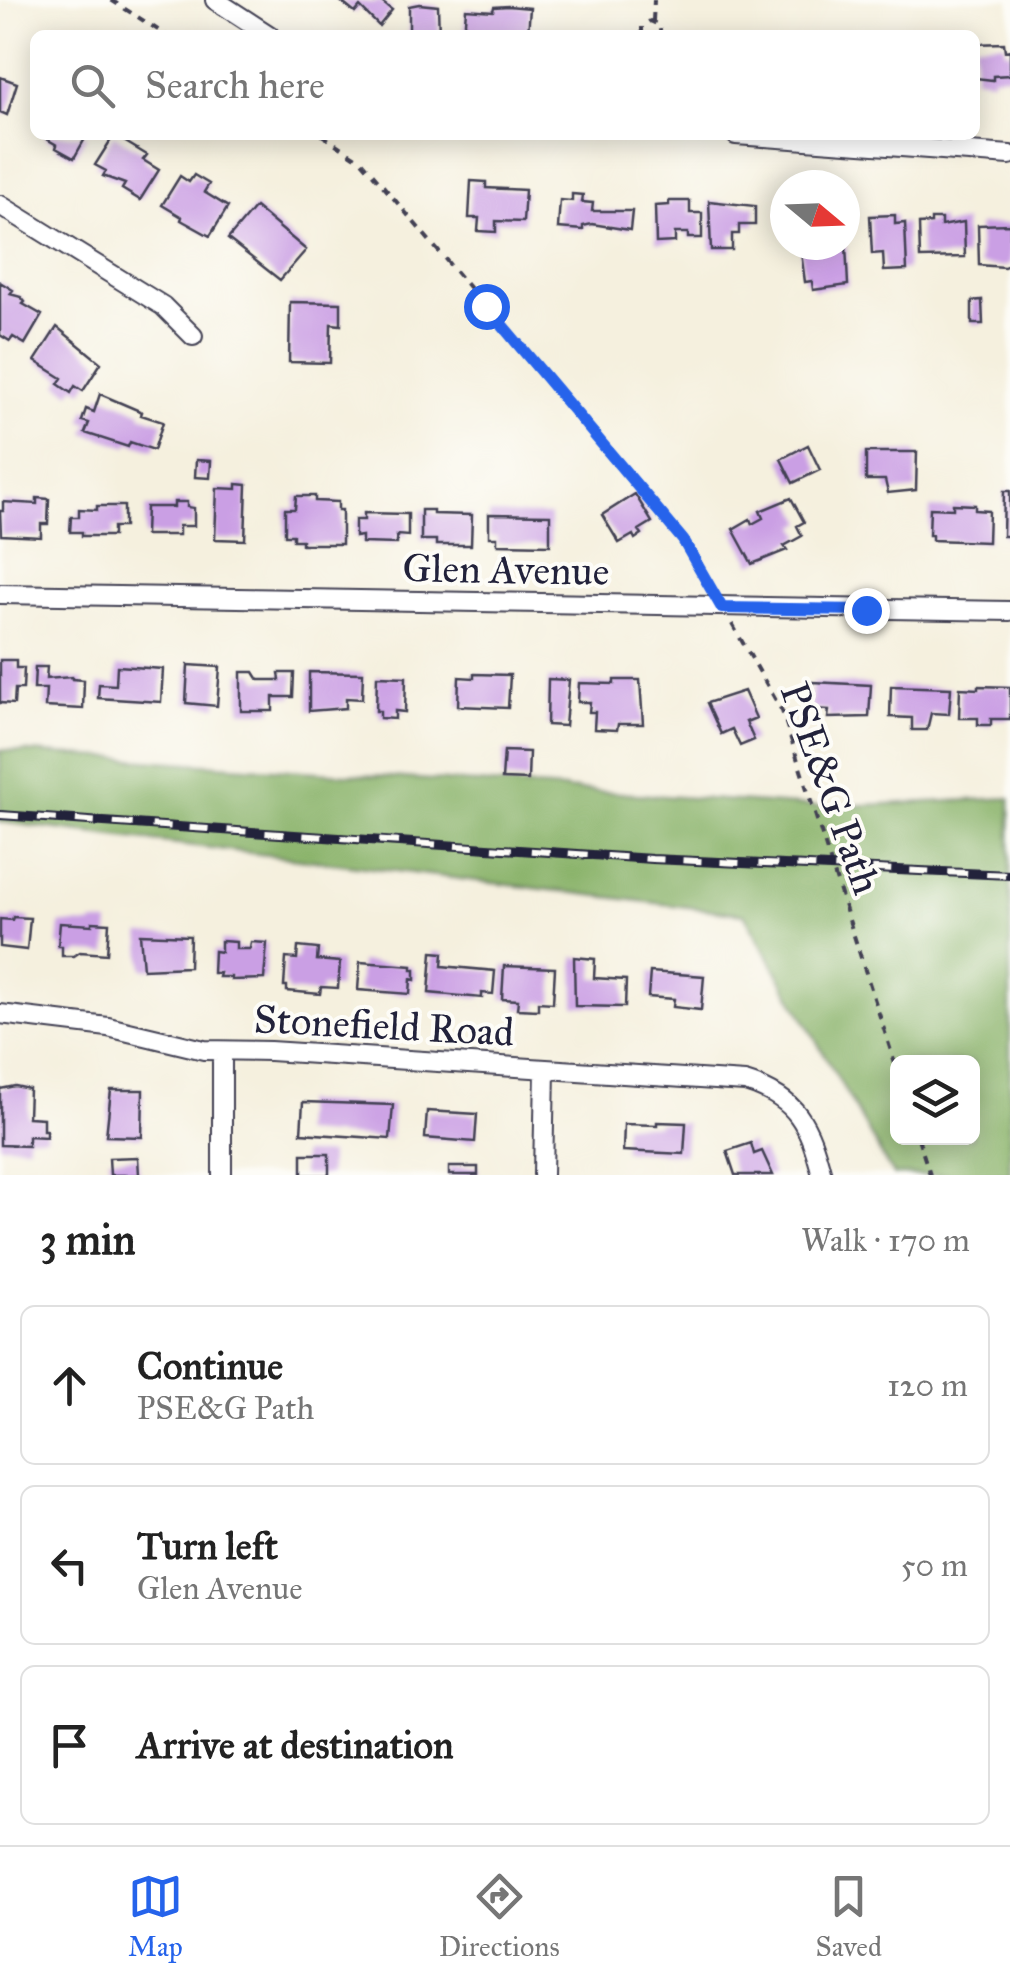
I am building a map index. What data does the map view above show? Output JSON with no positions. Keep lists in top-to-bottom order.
{
  "streets": {
    "street": ["Glen Avenue", "Stonefield Road"],
    "path": ["PSE&G Path"]
  },
  "crossings": [
    ["Glen Avenue", "PSE&G Path"]
  ],
  "north": "right",
  "page": {
    "search": "Search here",
    "heading": ["3 min", "Walk · 170 m"],
    "list": [
      ["Continue", "PSE&G Path", "120 m"],
      ["Turn left", "Glen Avenue", "50 m"],
      "Arrive at destination"
    ],
    "nav": ["Map", "Directions", "Saved"]
  }
}
